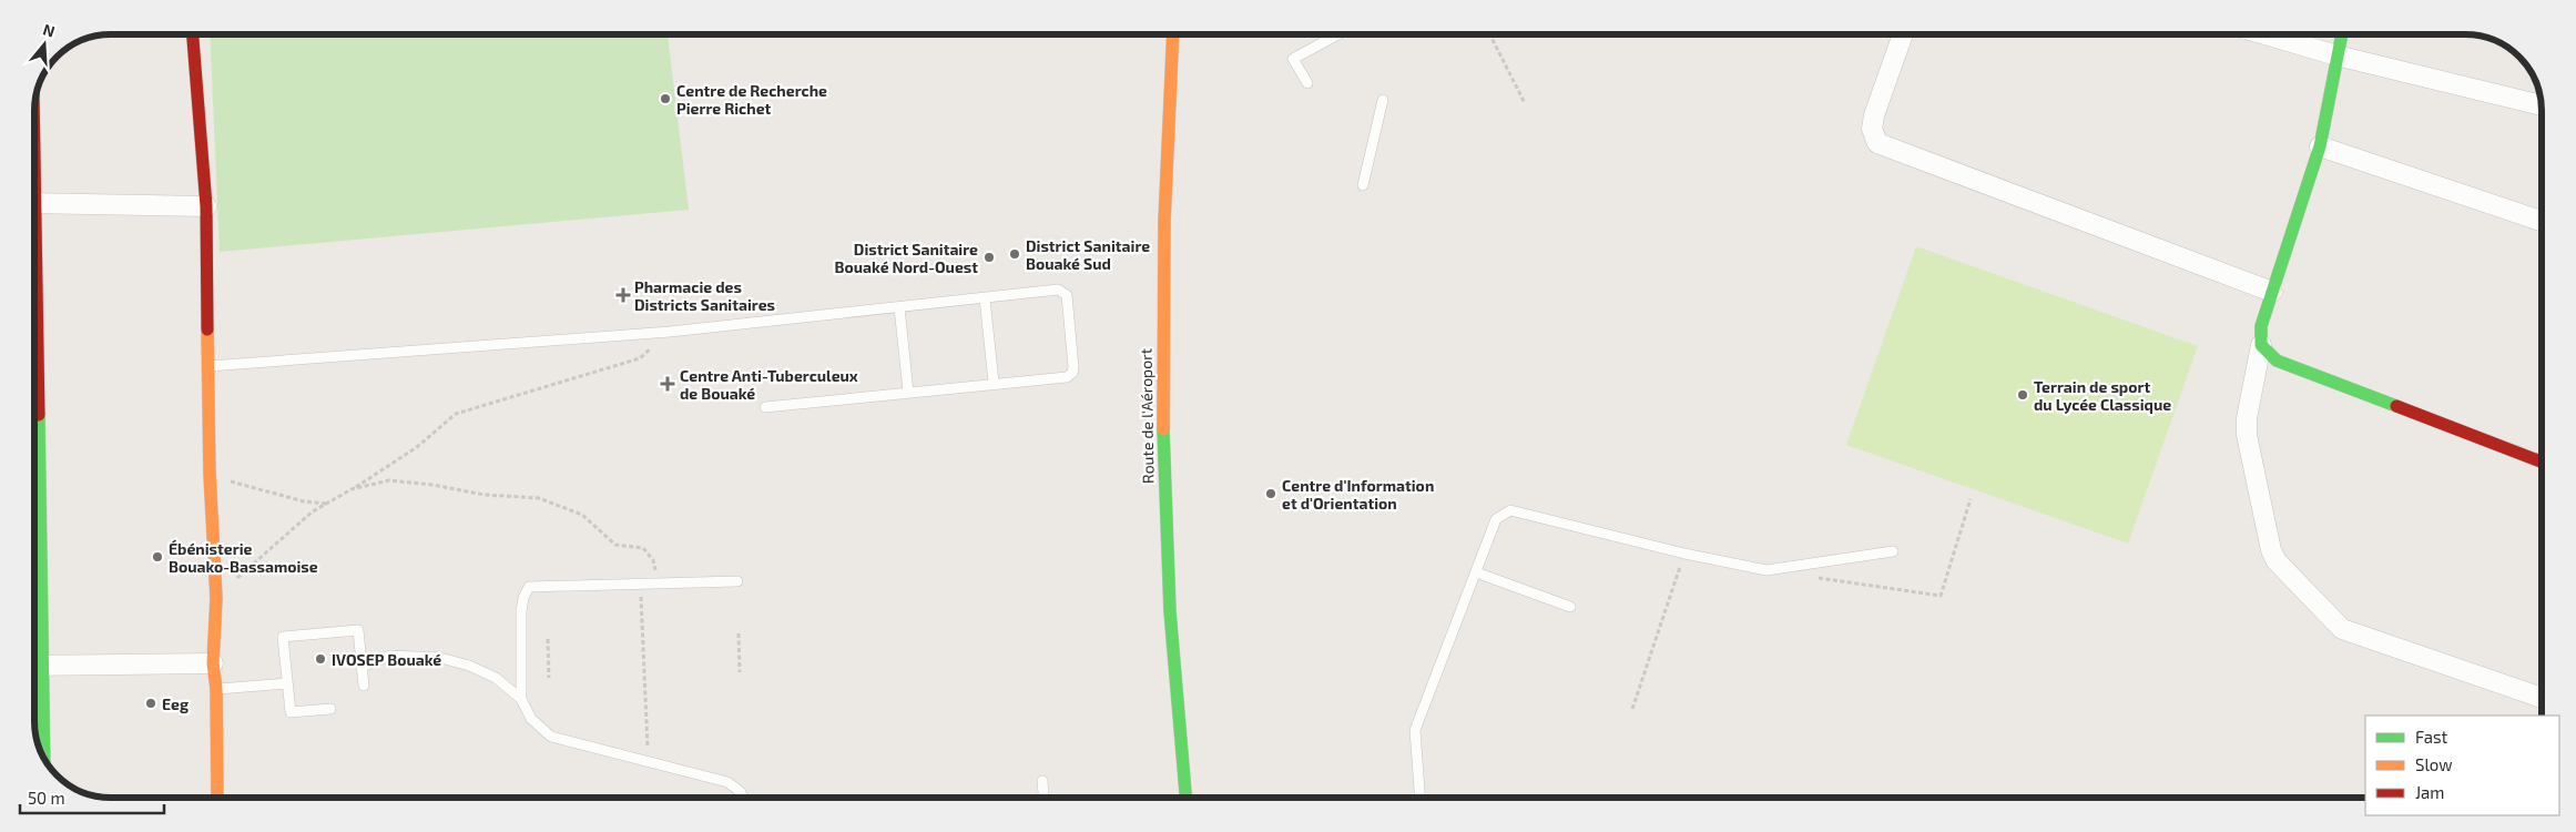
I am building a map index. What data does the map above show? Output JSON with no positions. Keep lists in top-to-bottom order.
{
  "streets": {
    "street": ["Route de l'Aéroport"]
  },
  "places": {
    "other": [
      "Centre de Recherche Pierre Richet",
      "District Sanitaire Bouaké Sud",
      "District Sanitaire Bouaké Nord-Ouest",
      "Terrain de sport du Lycée Classique",
      "Centre d'Information et d'Orientation",
      "Ébénisterie Bouako-Bassamoise",
      "IVOSEP Bouaké",
      "Eeg"
    ],
    "health": ["Pharmacie des Districts Sanitaires", "Centre Anti-Tuberculeux de Bouaké"]
  },
  "legend": ["Fast", "Slow", "Jam"],
  "scale_bar": "50 m",
  "north": "top"
}
